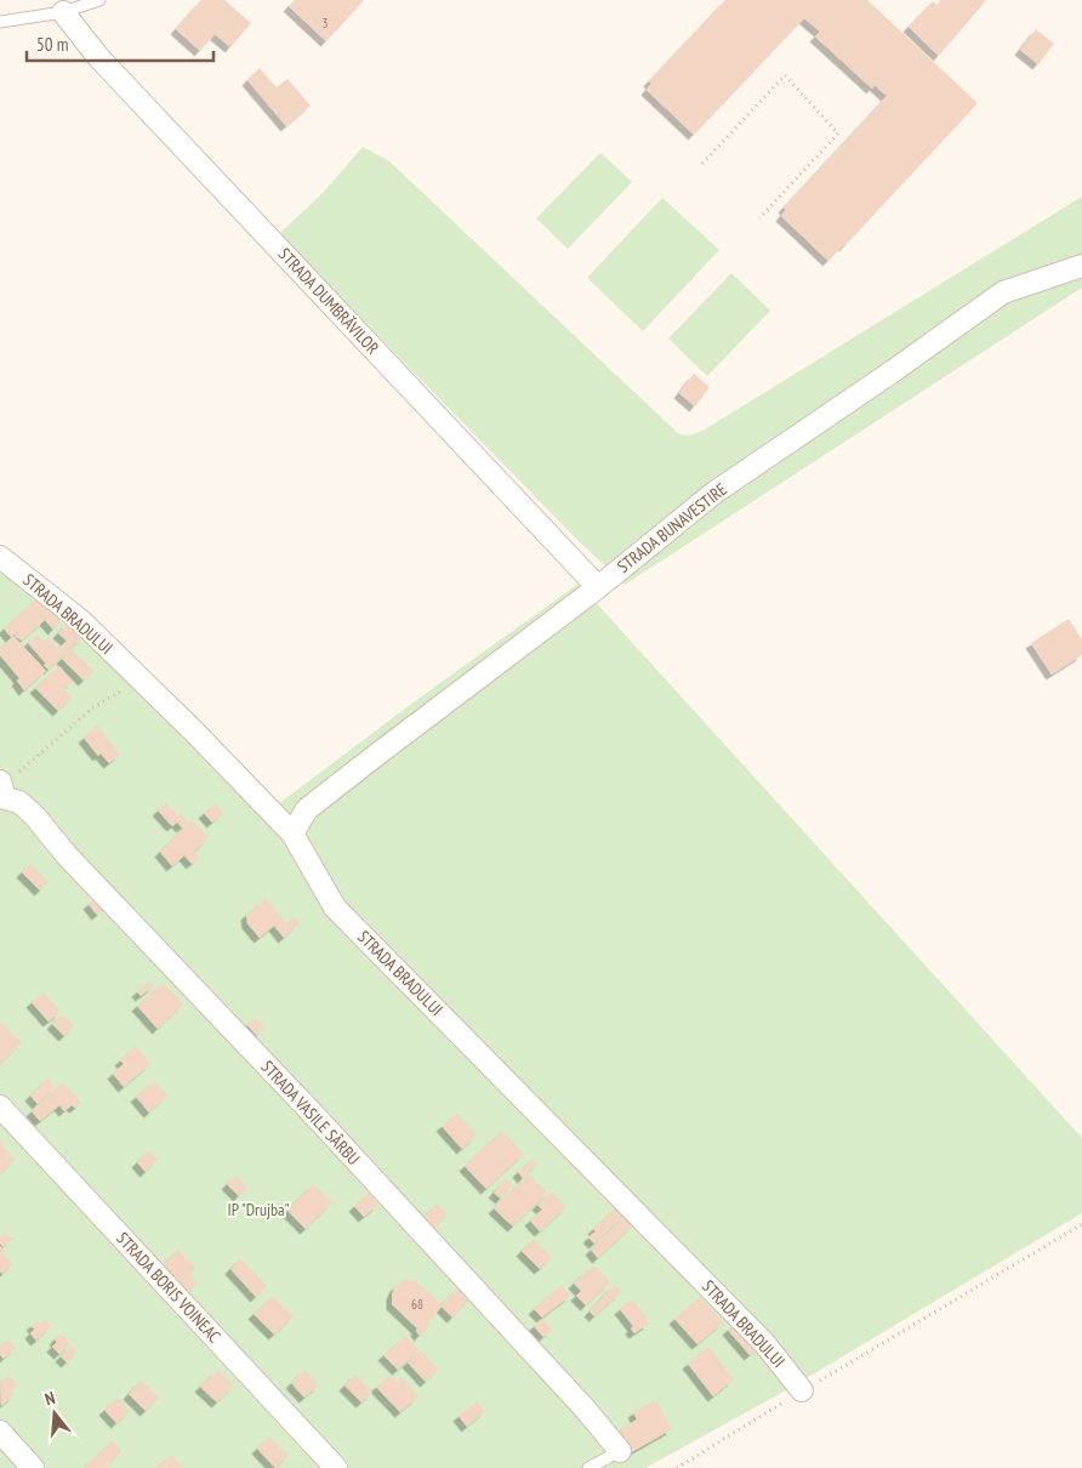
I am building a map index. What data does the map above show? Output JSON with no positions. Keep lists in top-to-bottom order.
{
  "streets": {
    "street": [
      "STRADA DUMBRĂVILOR",
      "STRADA BUNAVESTIRE",
      "STRADA BRADULUI",
      "STRADA VASILE SÂRBU",
      "STRADA BORIS VOINEAC"
    ]
  },
  "crossings": [
    ["STRADA DUMBRĂVILOR", "STRADA BUNAVESTIRE"],
    ["STRADA BUNAVESTIRE", "STRADA BRADULUI"]
  ],
  "parks": ["IP \"Drujba\""],
  "house_numbers": ["3", "68"],
  "scale_bar": "50 m",
  "north": "top"
}
